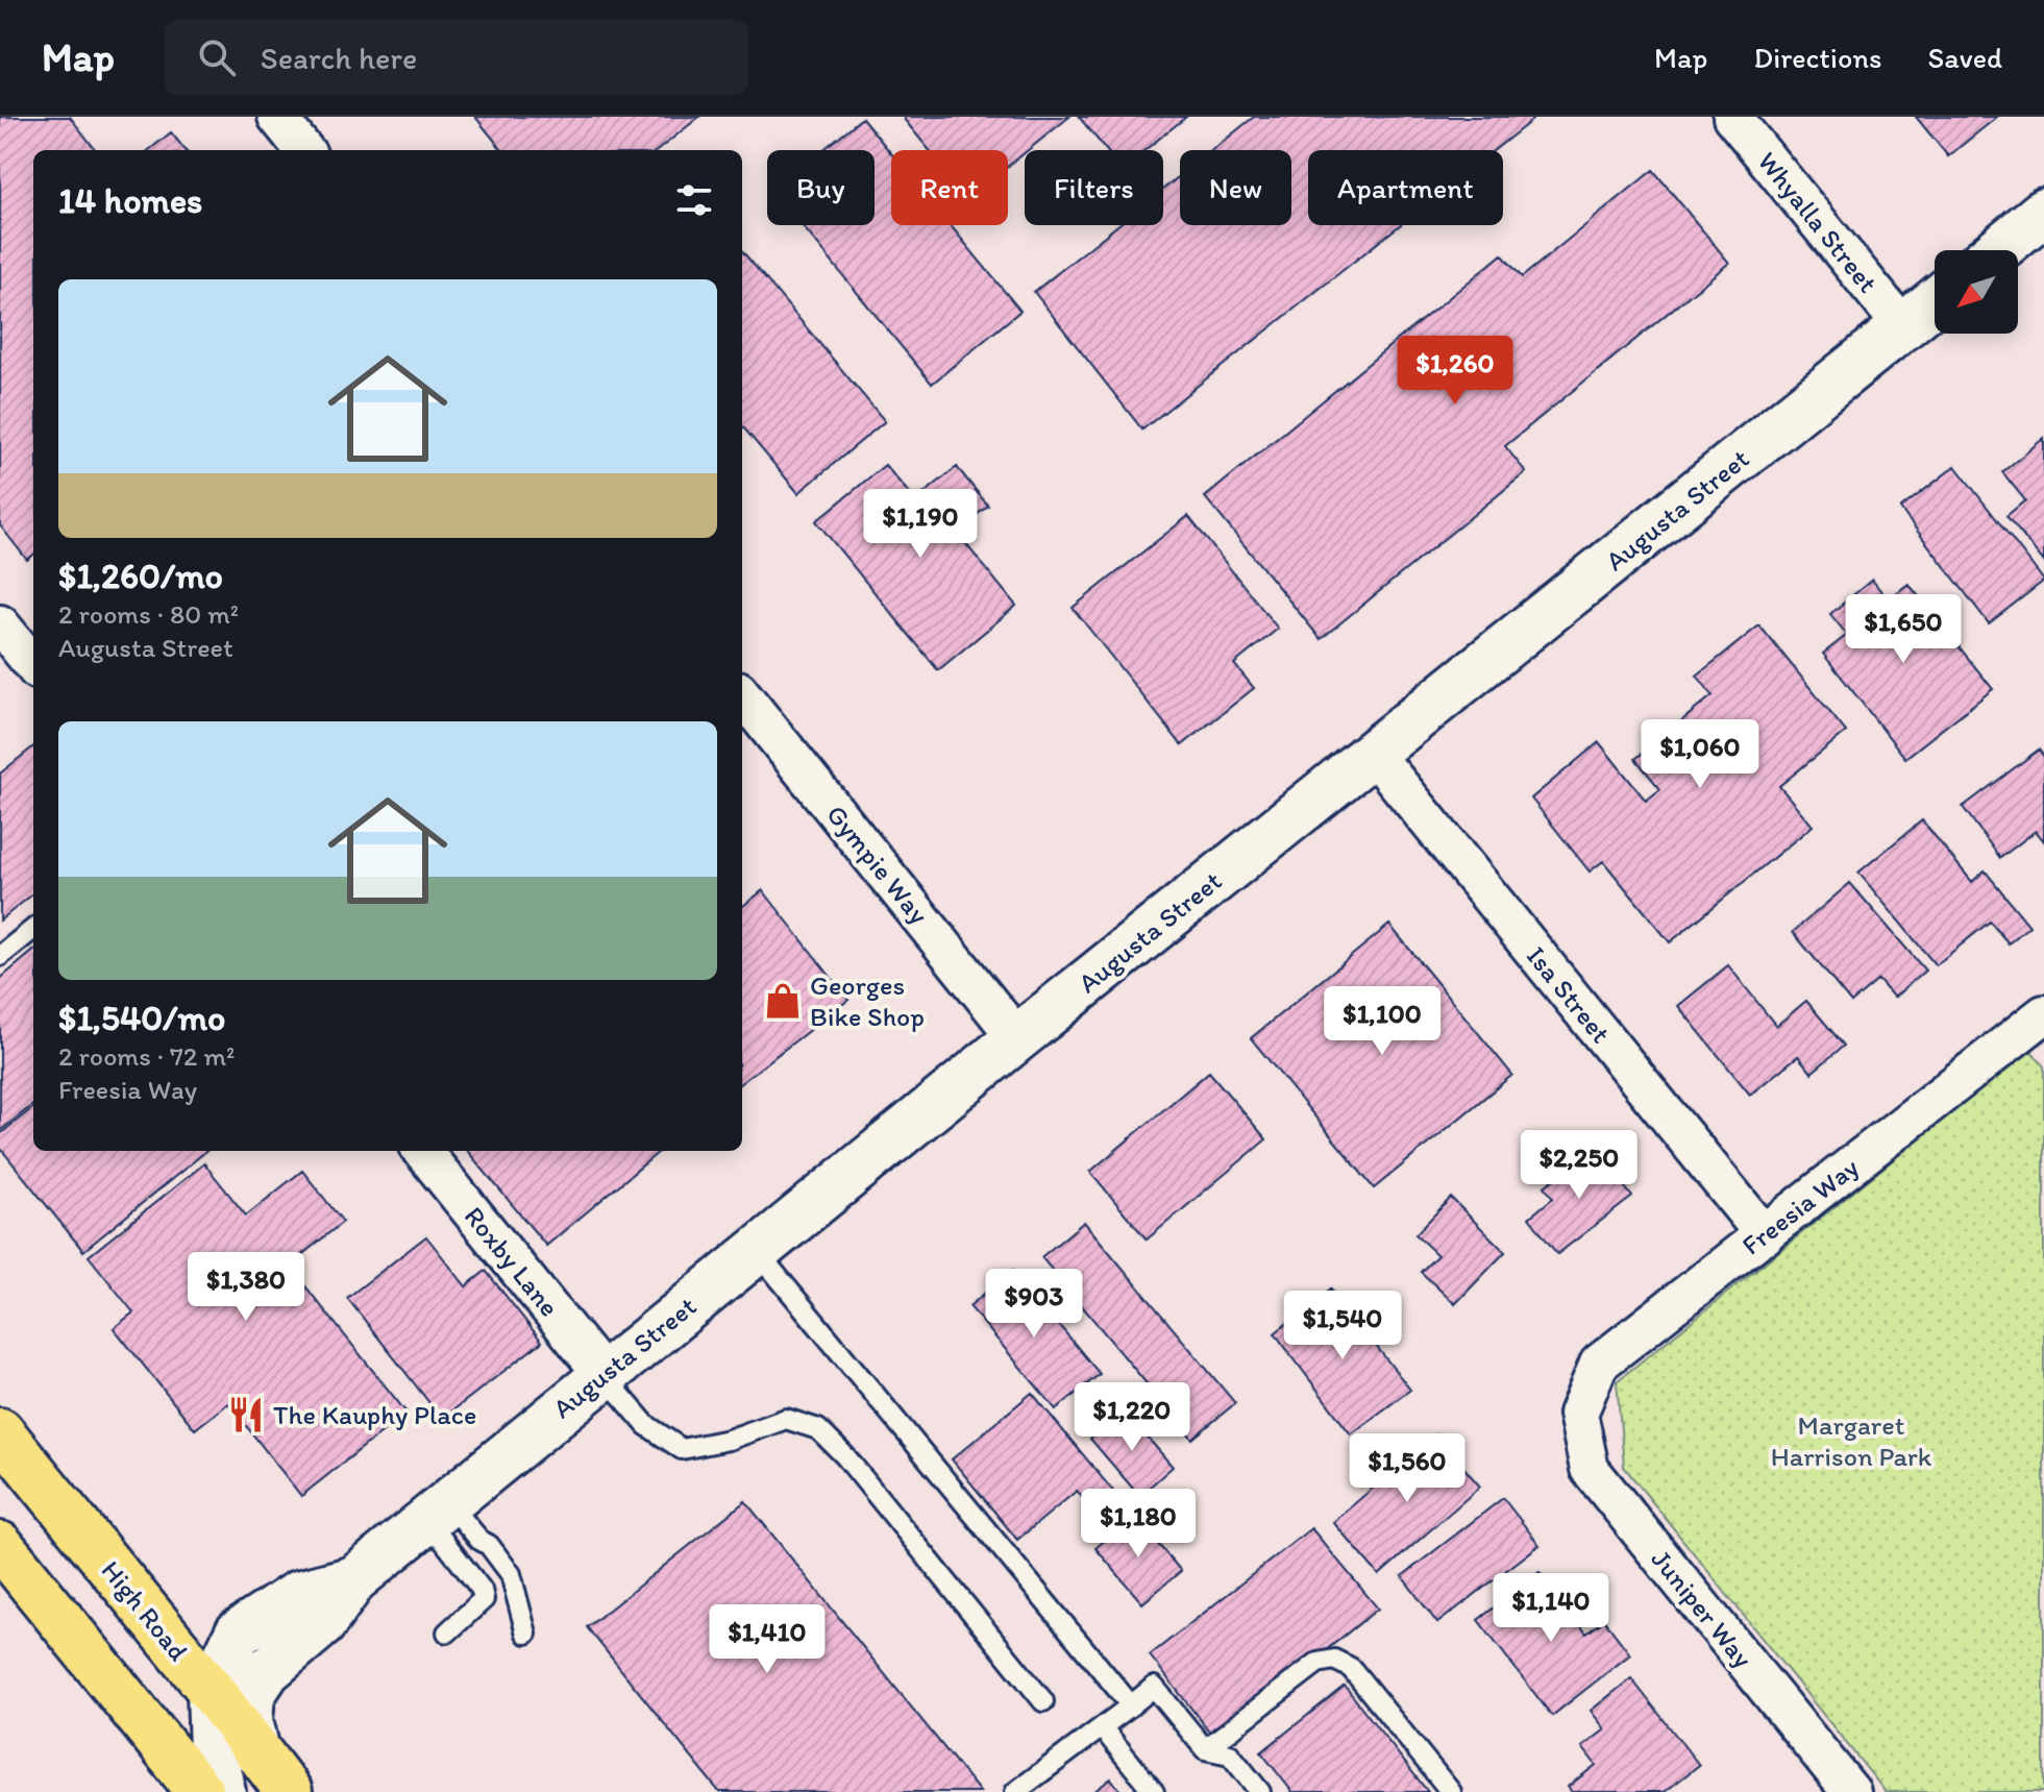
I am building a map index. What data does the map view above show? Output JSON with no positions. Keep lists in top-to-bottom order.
{
  "streets": {
    "main road": ["High Road"],
    "street": [
      "Whyalla Street",
      "Augusta Street",
      "Gympie Way",
      "Isa Street",
      "Freesia Way",
      "Roxby Lane",
      "Juniper Way"
    ]
  },
  "crossings": [
    ["Whyalla Street", "Augusta Street"],
    ["Augusta Street", "Gympie Way"],
    ["Augusta Street", "Isa Street"],
    ["Augusta Street", "Roxby Lane"],
    ["Augusta Street", "High Road"],
    ["Isa Street", "Freesia Way"],
    ["Freesia Way", "Juniper Way"]
  ],
  "parks": ["Margaret Harrison Park"],
  "places": {
    "shop": ["Georges Bike Shop"],
    "restaurant": ["The Kauphy Place"]
  },
  "north": "bottom left",
  "page": {
    "header": "Map",
    "search": "Search here",
    "nav": ["Map", "Directions", "Saved"],
    "chip": [
      "Buy",
      "Rent",
      "Filters",
      "New",
      "Apartment"
    ],
    "heading": "14 homes",
    "list": [
      {
        "name": "$1,260/mo",
        "note": "2 rooms · 80 m² · Augusta Street"
      },
      {
        "name": "$1,540/mo",
        "note": "2 rooms · 72 m² · Freesia Way"
      }
    ],
    "price": [
      "$1,260",
      "$1,190",
      "$1,650",
      "$1,060",
      "$1,100",
      "$2,250",
      "$1,380",
      "$903",
      "$1,540",
      "$1,220",
      "$1,560",
      "$1,180",
      "$1,140",
      "$1,410"
    ]
  }
}
